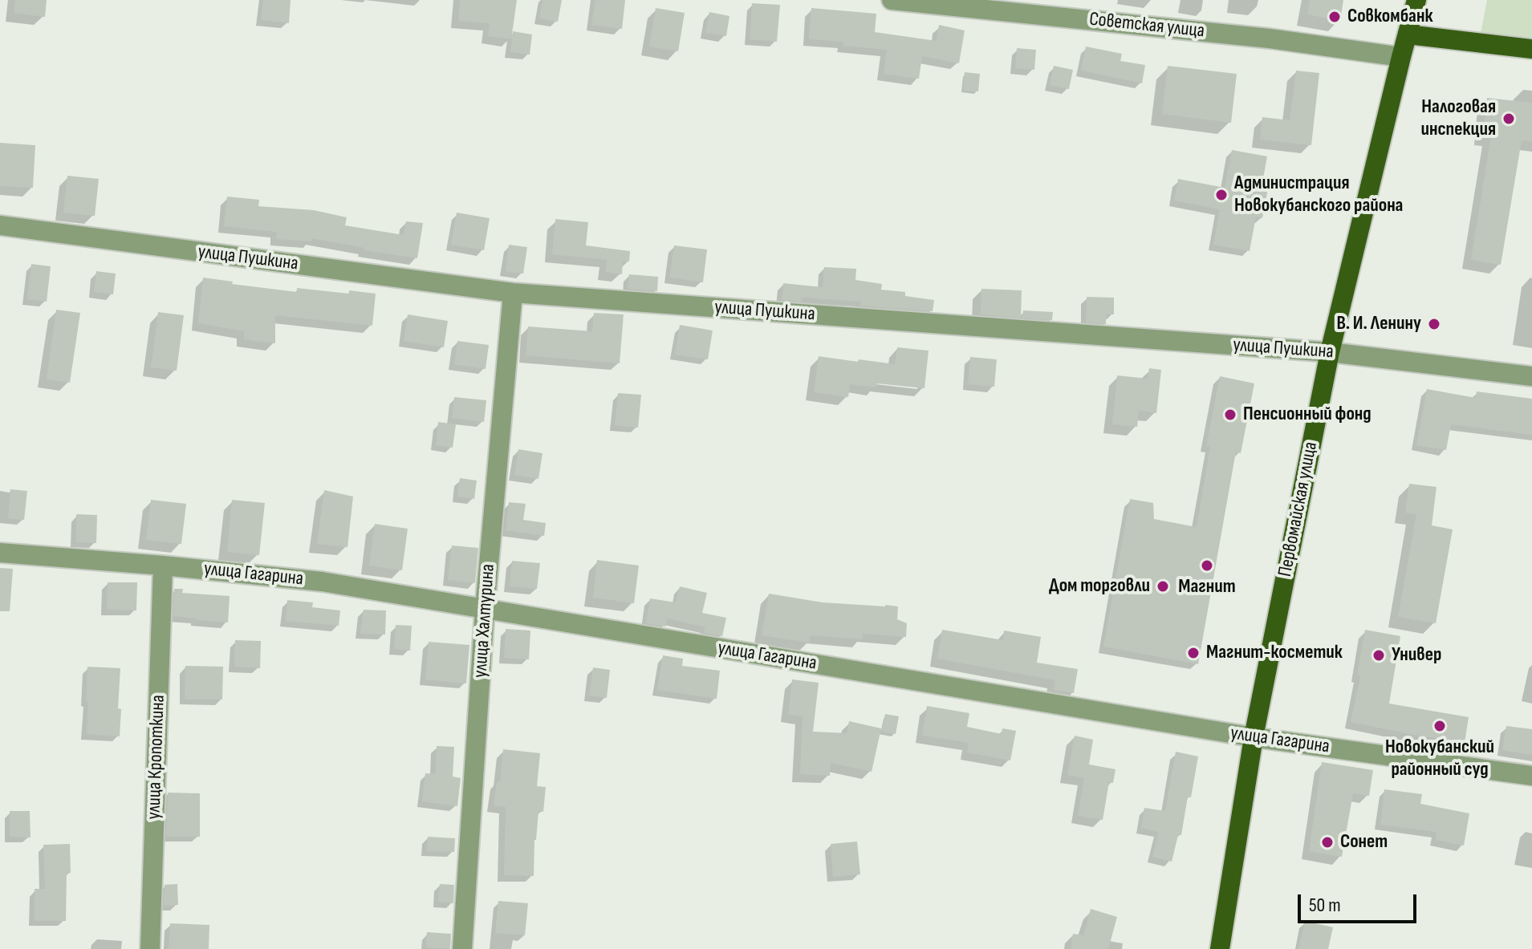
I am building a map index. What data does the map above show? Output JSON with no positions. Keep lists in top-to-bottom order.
{
  "streets": {
    "main road": ["Первомайская улица"],
    "street": [
      "Советская улица",
      "улица Пушкина",
      "улица Гагарина",
      "улица Халтурина",
      "улица Кропоткина"
    ]
  },
  "crossings": [
    ["Советская улица", "Первомайская улица"],
    ["улица Пушкина", "Первомайская улица"],
    ["улица Пушкина", "улица Халтурина"],
    ["Первомайская улица", "улица Гагарина"],
    ["улица Гагарина", "улица Халтурина"],
    ["улица Гагарина", "улица Кропоткина"]
  ],
  "places": [
    "Совкомбанк",
    "Налоговая инспекция",
    "Администрация Новокубанского района",
    "В. И. Ленину",
    "Пенсионный фонд",
    "Магнит",
    "Дом торговли",
    "Магнит-косметик",
    "Универ",
    "Новокубанский районный суд",
    "Сонет"
  ],
  "scale_bar": "50 m"
}
